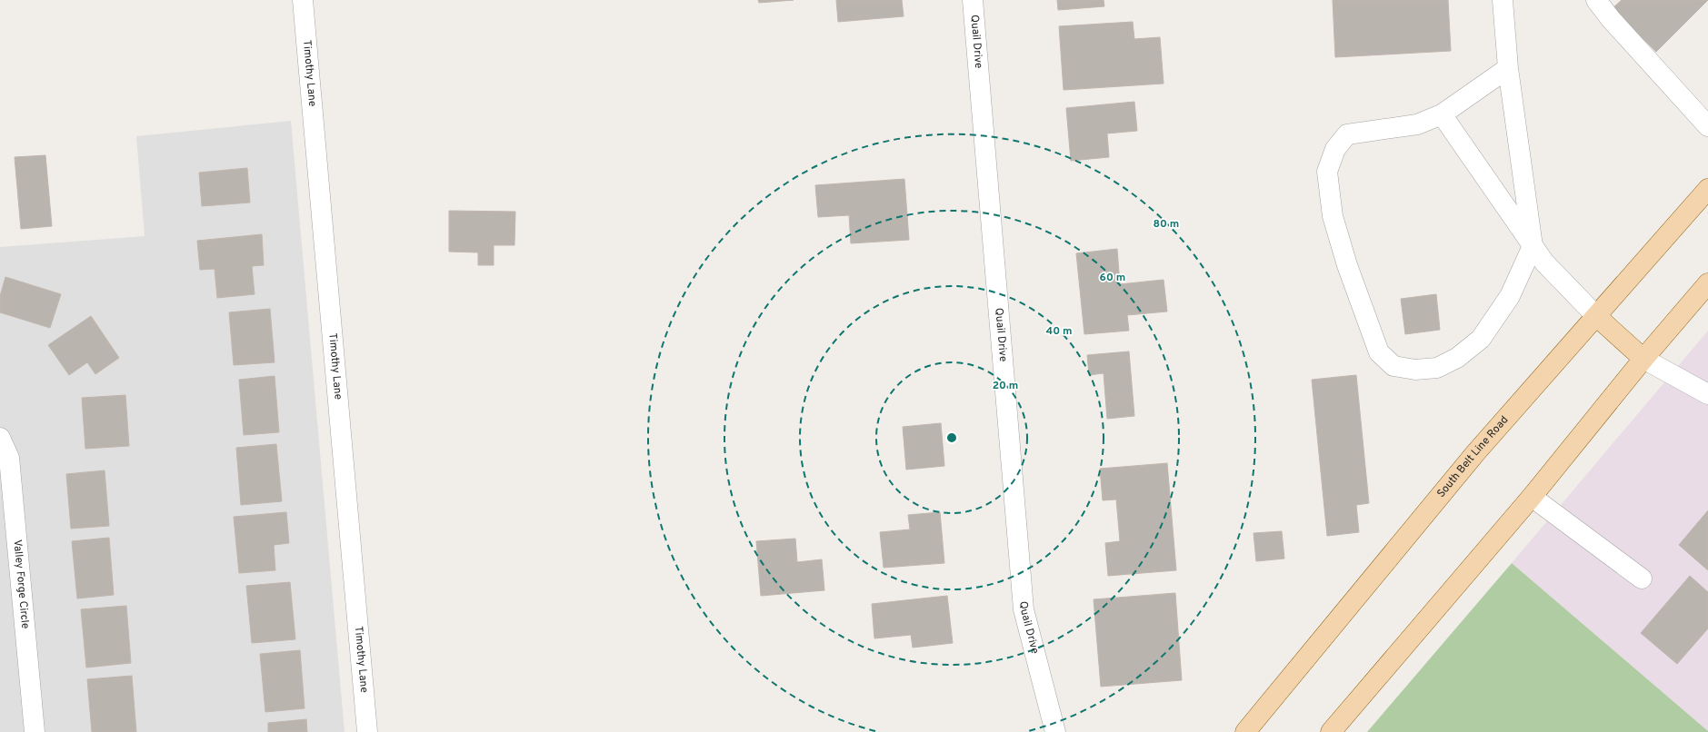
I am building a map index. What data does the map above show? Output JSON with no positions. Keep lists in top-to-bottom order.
{
  "streets": {
    "main road": ["South Belt Line Road"],
    "street": ["Quail Drive", "Timothy Lane", "Valley Forge Circle"]
  },
  "rings": [
    "80 m",
    "60 m",
    "40 m",
    "20 m"
  ]
}
